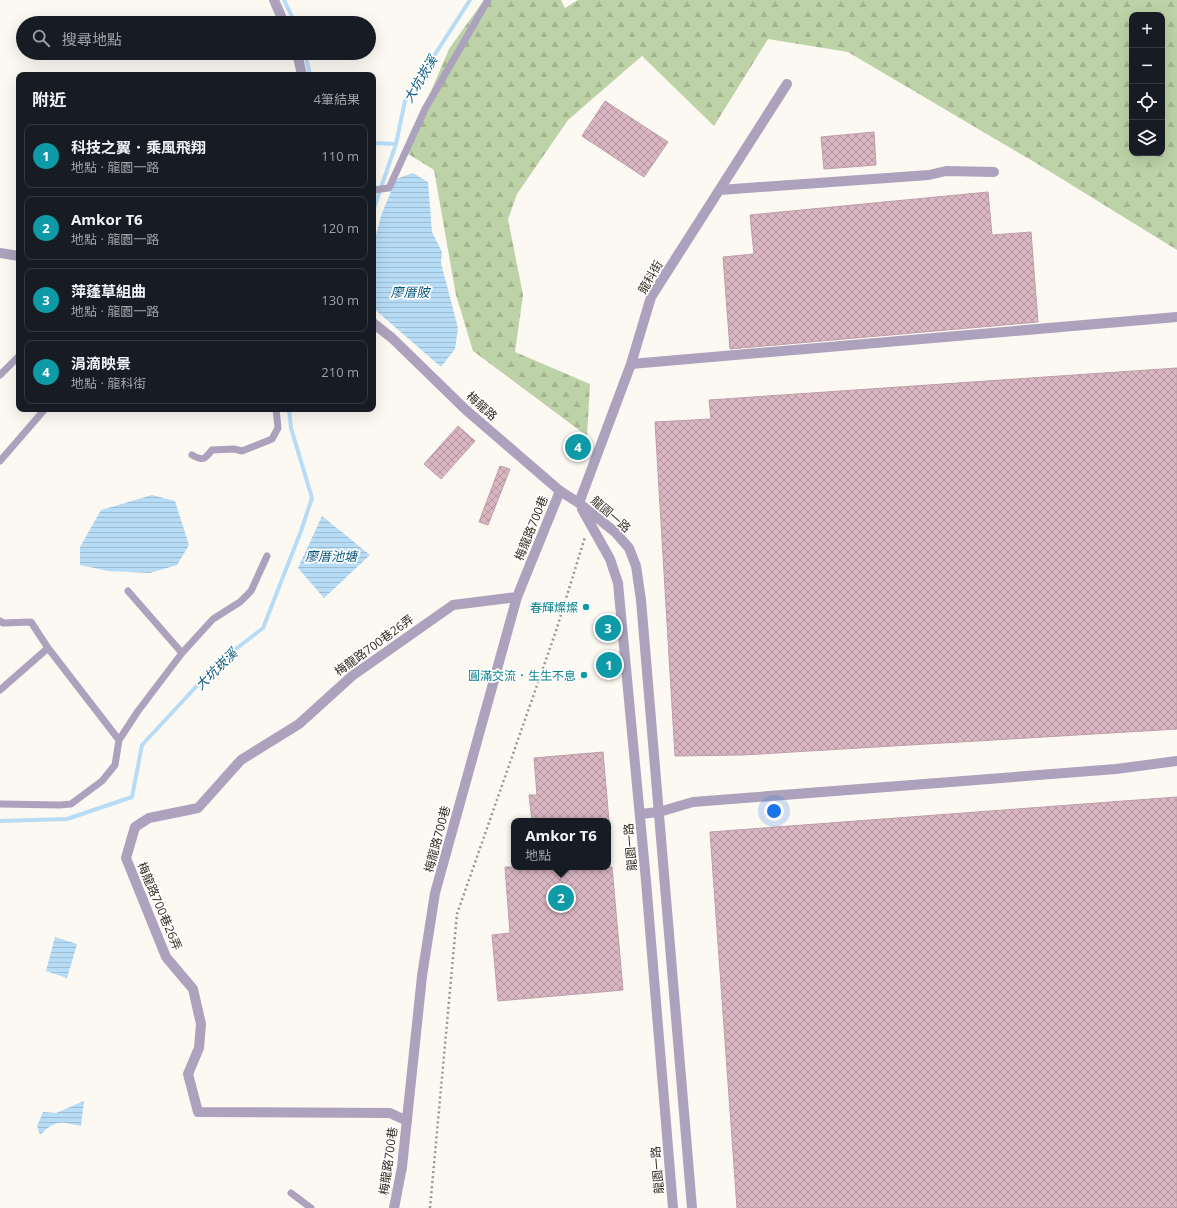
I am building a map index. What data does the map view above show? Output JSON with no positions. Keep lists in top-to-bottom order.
{
  "streets": {
    "street": [
      "龍科街",
      "梅龍路",
      "龍園一路",
      "梅龍路700巷",
      "梅龍路700巷26弄"
    ]
  },
  "crossings": [
    ["龍科街", "梅龍路"],
    ["龍科街", "龍園一路"],
    ["梅龍路", "龍園一路"],
    ["梅龍路", "梅龍路700巷"],
    ["梅龍路700巷", "梅龍路700巷26弄"]
  ],
  "water": ["大坑崁溪", "廖厝陂", "廖厝池塘"],
  "places": ["春輝燦燦", "圓滿交流．生生不息"],
  "page": {
    "map_buttons": ["+", "−"],
    "search": "搜尋地點",
    "heading": ["附近", "4筆結果"],
    "list": [
      {
        "mark": "1",
        "name": "科技之翼．乘風飛翔",
        "note": "地點 · 龍園一路",
        "value": "110 m"
      },
      {
        "mark": "2",
        "name": "Amkor T6",
        "note": "地點 · 龍園一路",
        "value": "120 m"
      },
      {
        "mark": "3",
        "name": "萍蓬草組曲",
        "note": "地點 · 龍園一路",
        "value": "130 m"
      },
      {
        "mark": "4",
        "name": "涓滴映景",
        "note": "地點 · 龍科街",
        "value": "210 m"
      }
    ],
    "pins": [
      "4",
      "3",
      "1",
      "2"
    ],
    "popup": ["Amkor T6", "地點"]
  }
}
